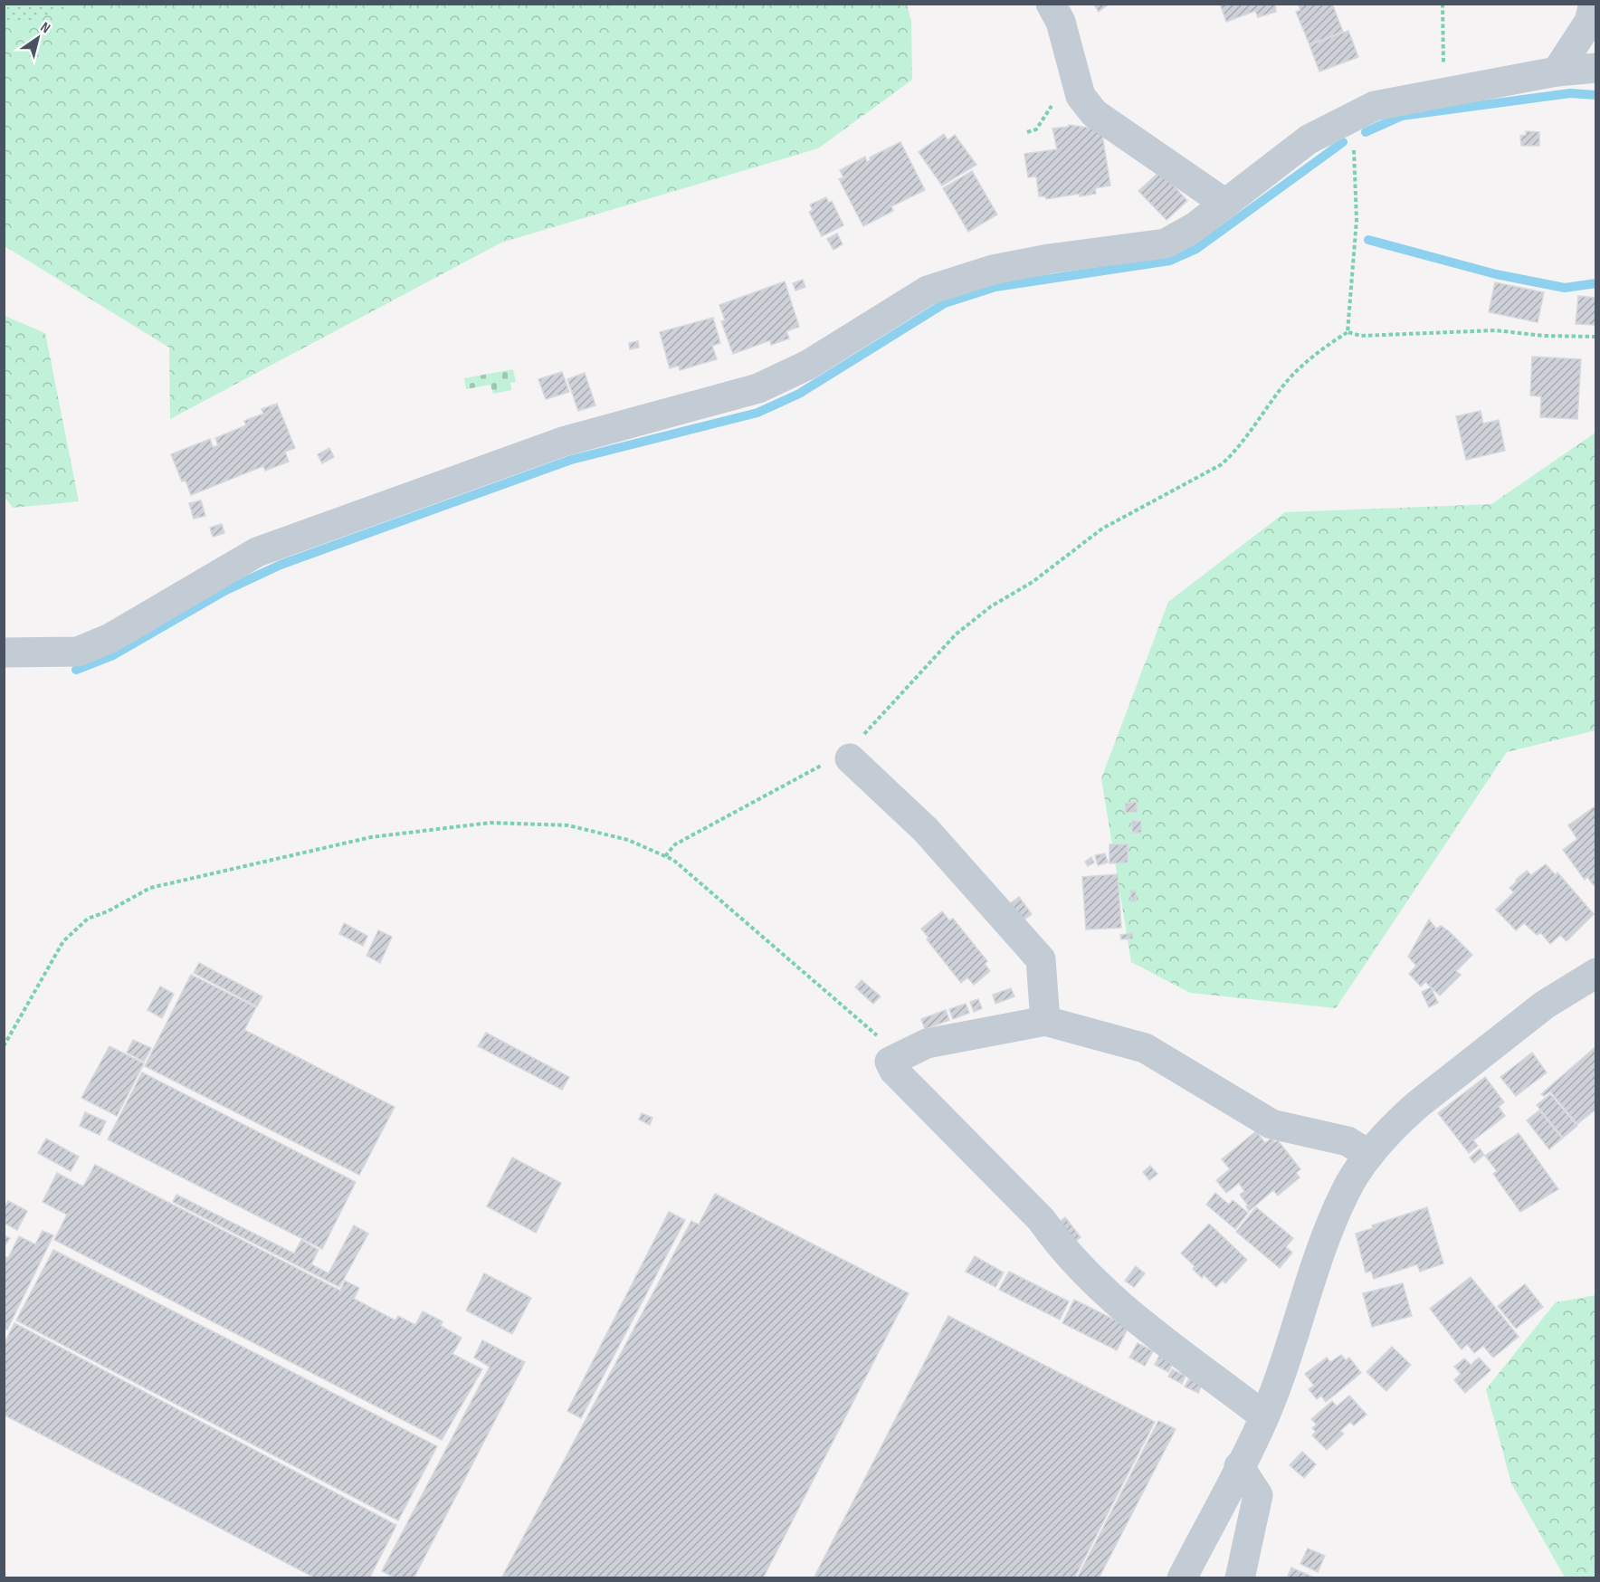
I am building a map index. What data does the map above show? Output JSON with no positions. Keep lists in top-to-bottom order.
{
  "north": "top right"
}
